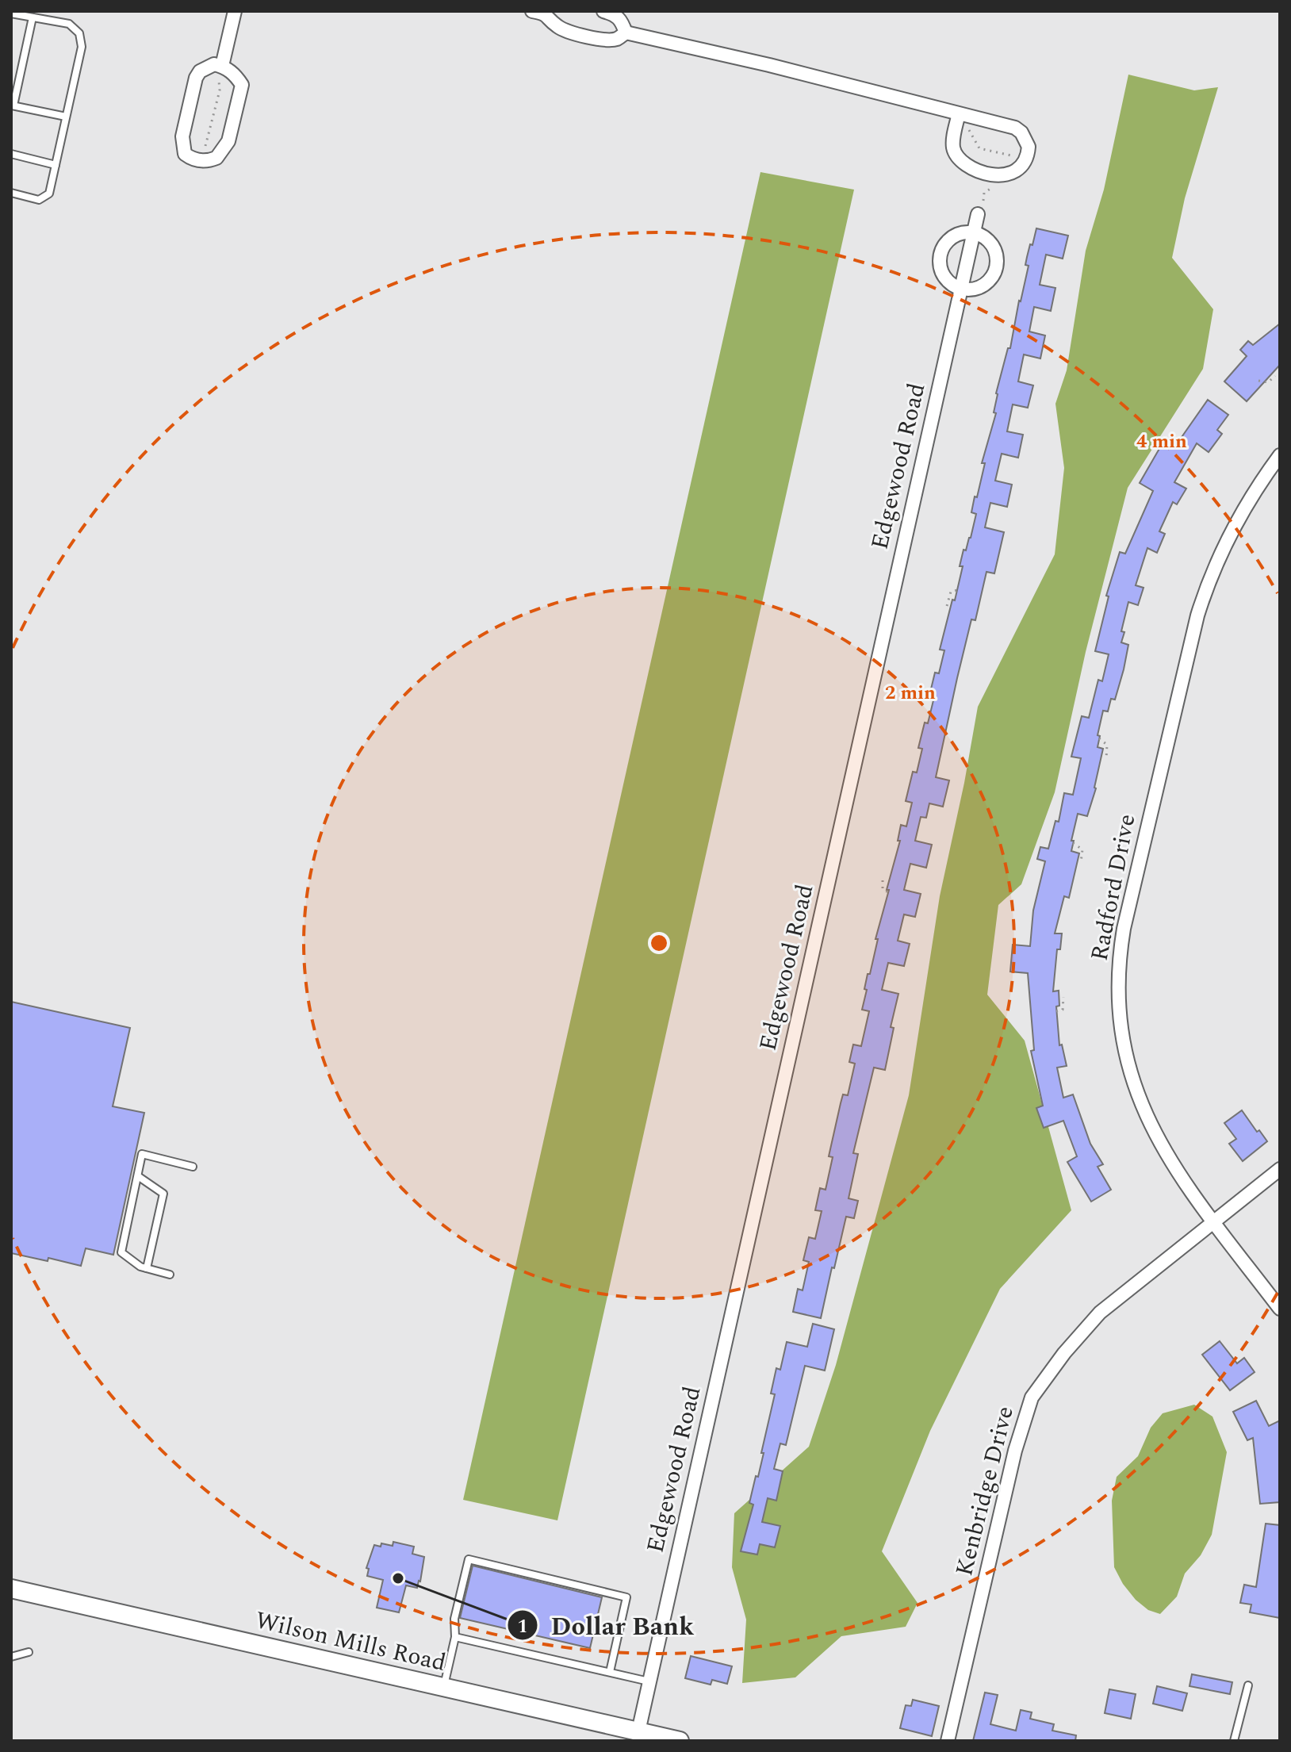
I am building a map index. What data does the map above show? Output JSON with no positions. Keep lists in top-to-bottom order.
{
  "streets": {
    "main road": ["Wilson Mills Road"],
    "street": ["Edgewood Road", "Radford Drive", "Kenbridge Drive"]
  },
  "crossings": [
    ["Edgewood Road", "Wilson Mills Road"],
    ["Radford Drive", "Kenbridge Drive"]
  ],
  "places": ["Dollar Bank"],
  "rings": ["4 min", "2 min"]
}
